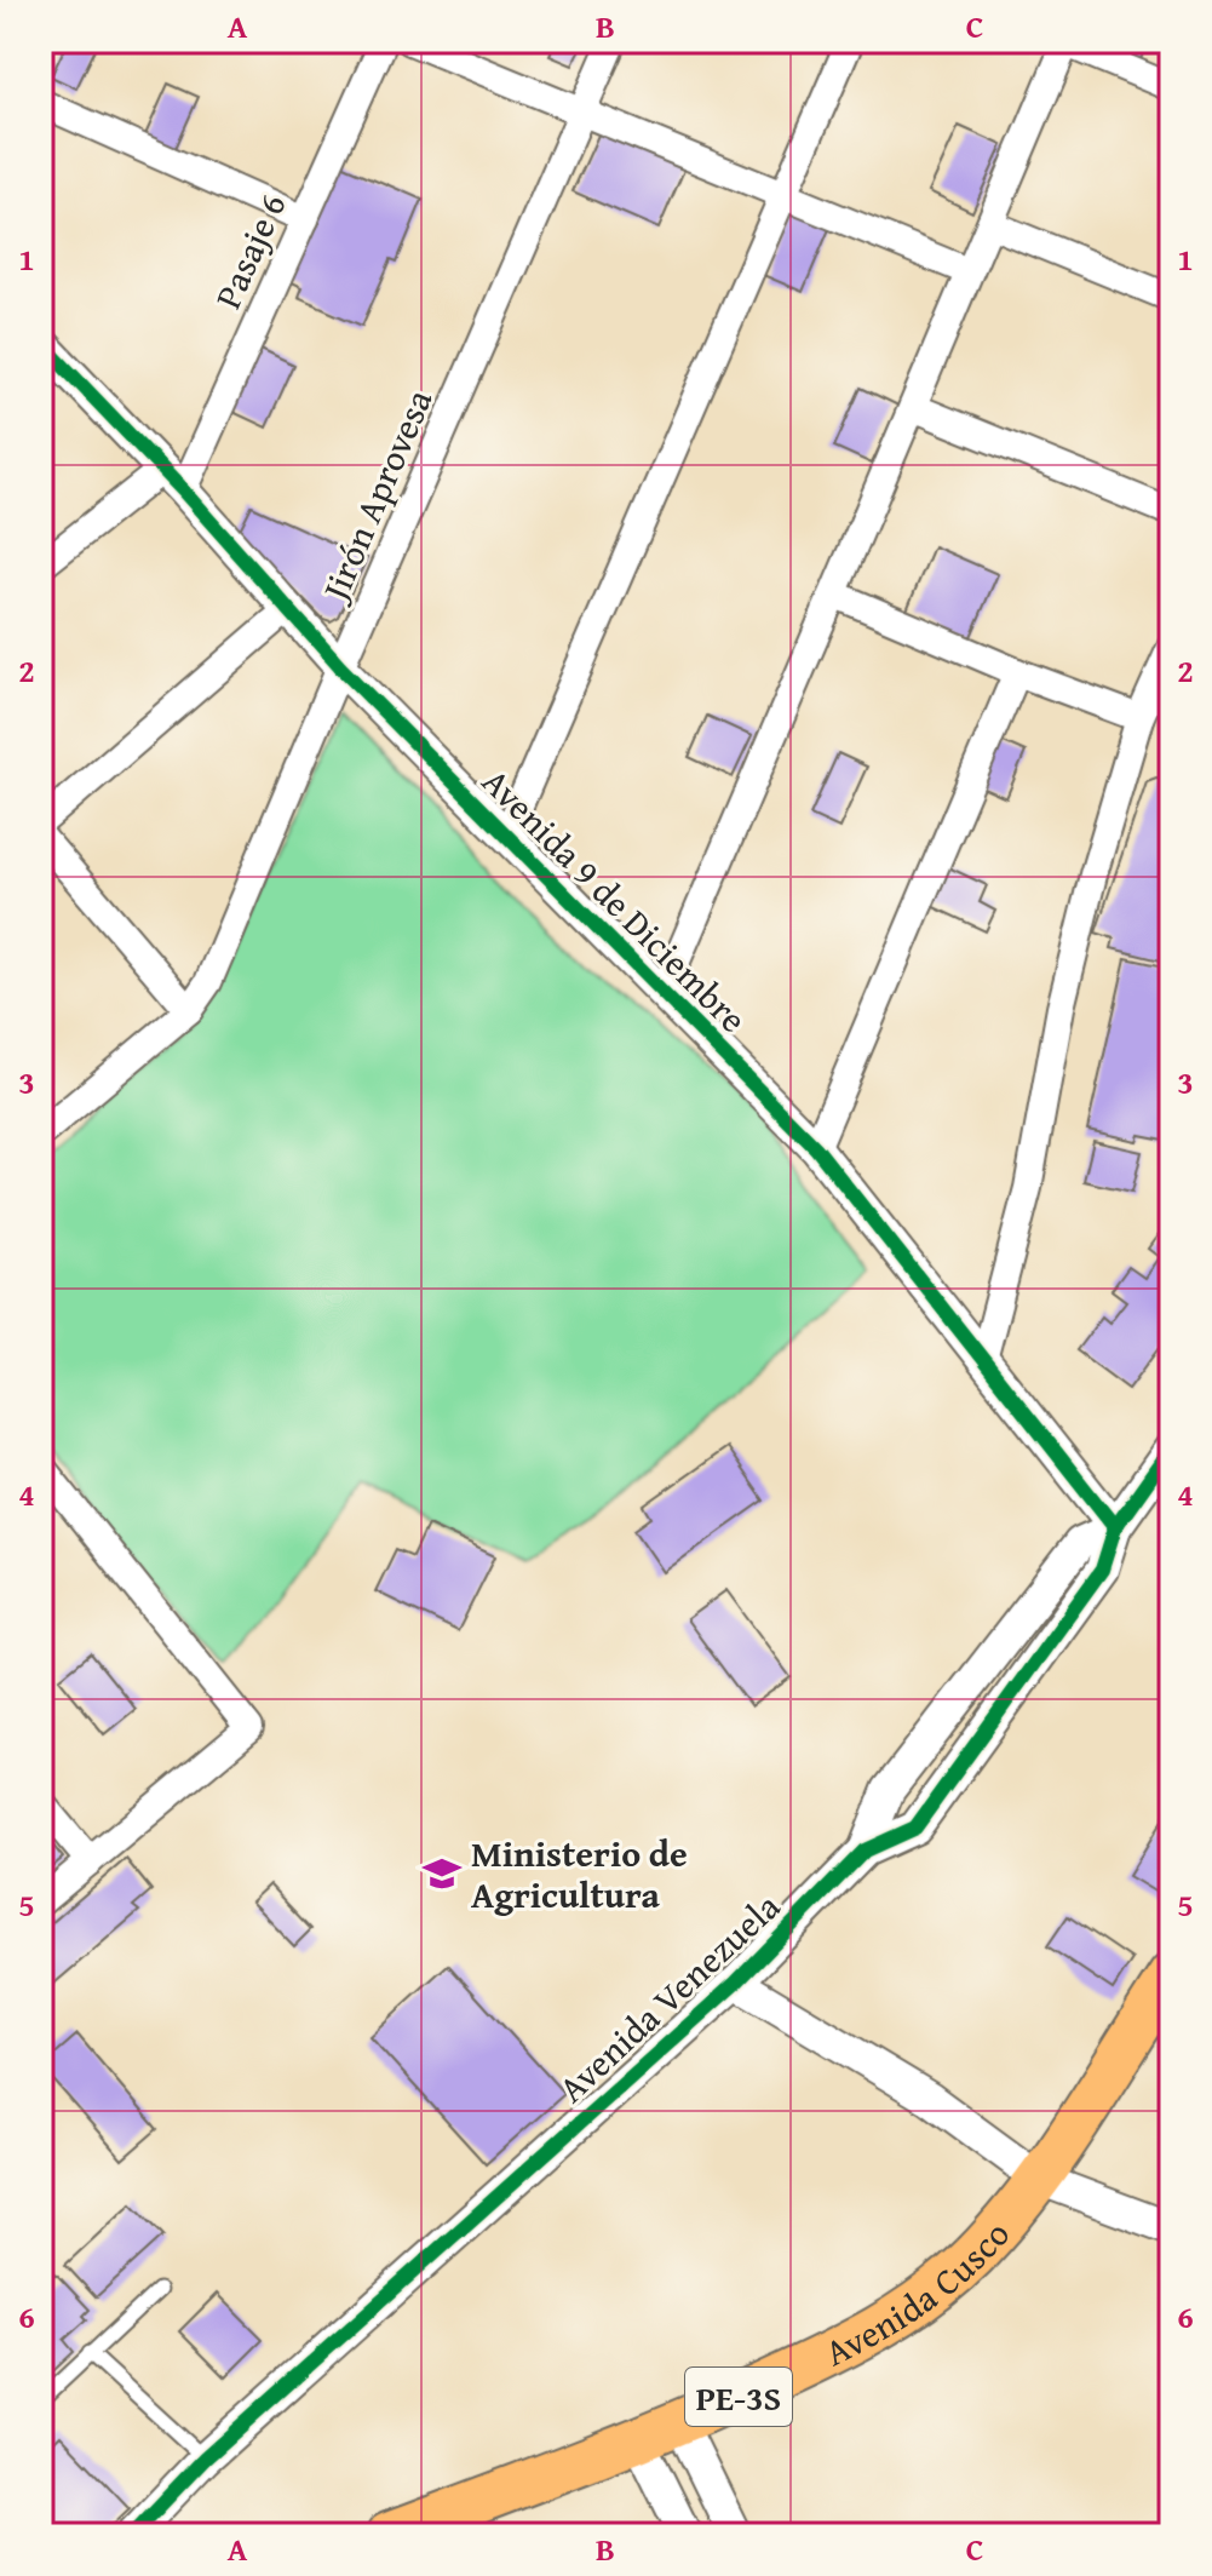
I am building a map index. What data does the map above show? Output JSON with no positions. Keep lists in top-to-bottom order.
{
  "streets": {
    "highway": ["Avenida Cusco", "PE-3S"],
    "street": [
      "Pasaje 6",
      "Jirón Aprovesa",
      "Avenida 9 de Diciembre",
      "Avenida Venezuela"
    ]
  },
  "crossings": [
    ["Pasaje 6", "Avenida 9 de Diciembre"],
    ["Jirón Aprovesa", "Avenida 9 de Diciembre"],
    ["Avenida 9 de Diciembre", "Avenida Venezuela"],
    ["Avenida Venezuela", "Avenida Cusco"]
  ],
  "places": {
    "school or university": ["Ministerio de Agricultura"]
  },
  "grid": {
    "columns": ["A", "B", "C"],
    "rows": [
      "1",
      "2",
      "3",
      "4",
      "5",
      "6"
    ]
  }
}
